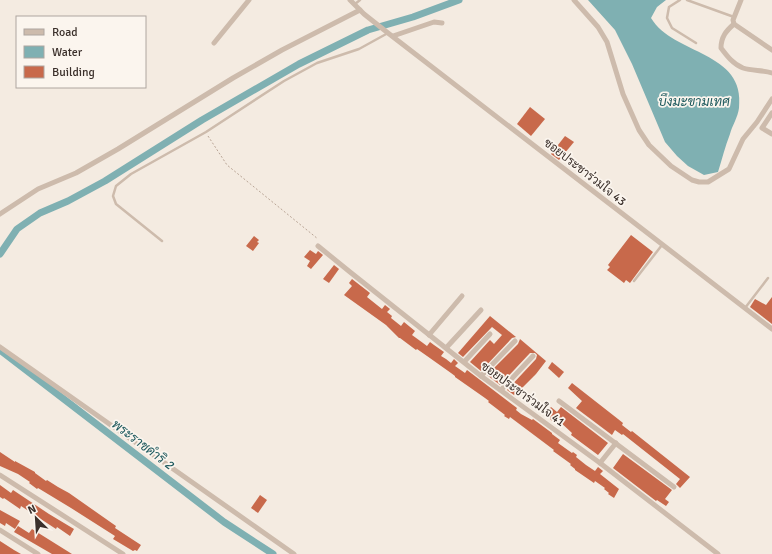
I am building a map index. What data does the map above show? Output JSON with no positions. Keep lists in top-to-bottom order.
{
  "streets": {
    "street": ["ซอยประชาร่วมใจ 43", "ซอยประชาร่วมใจ 41"]
  },
  "water": ["บึงมะขามเทศ", "พระราชดำริ 2"],
  "legend": ["Road", "Water", "Building"],
  "north": "top left"
}
